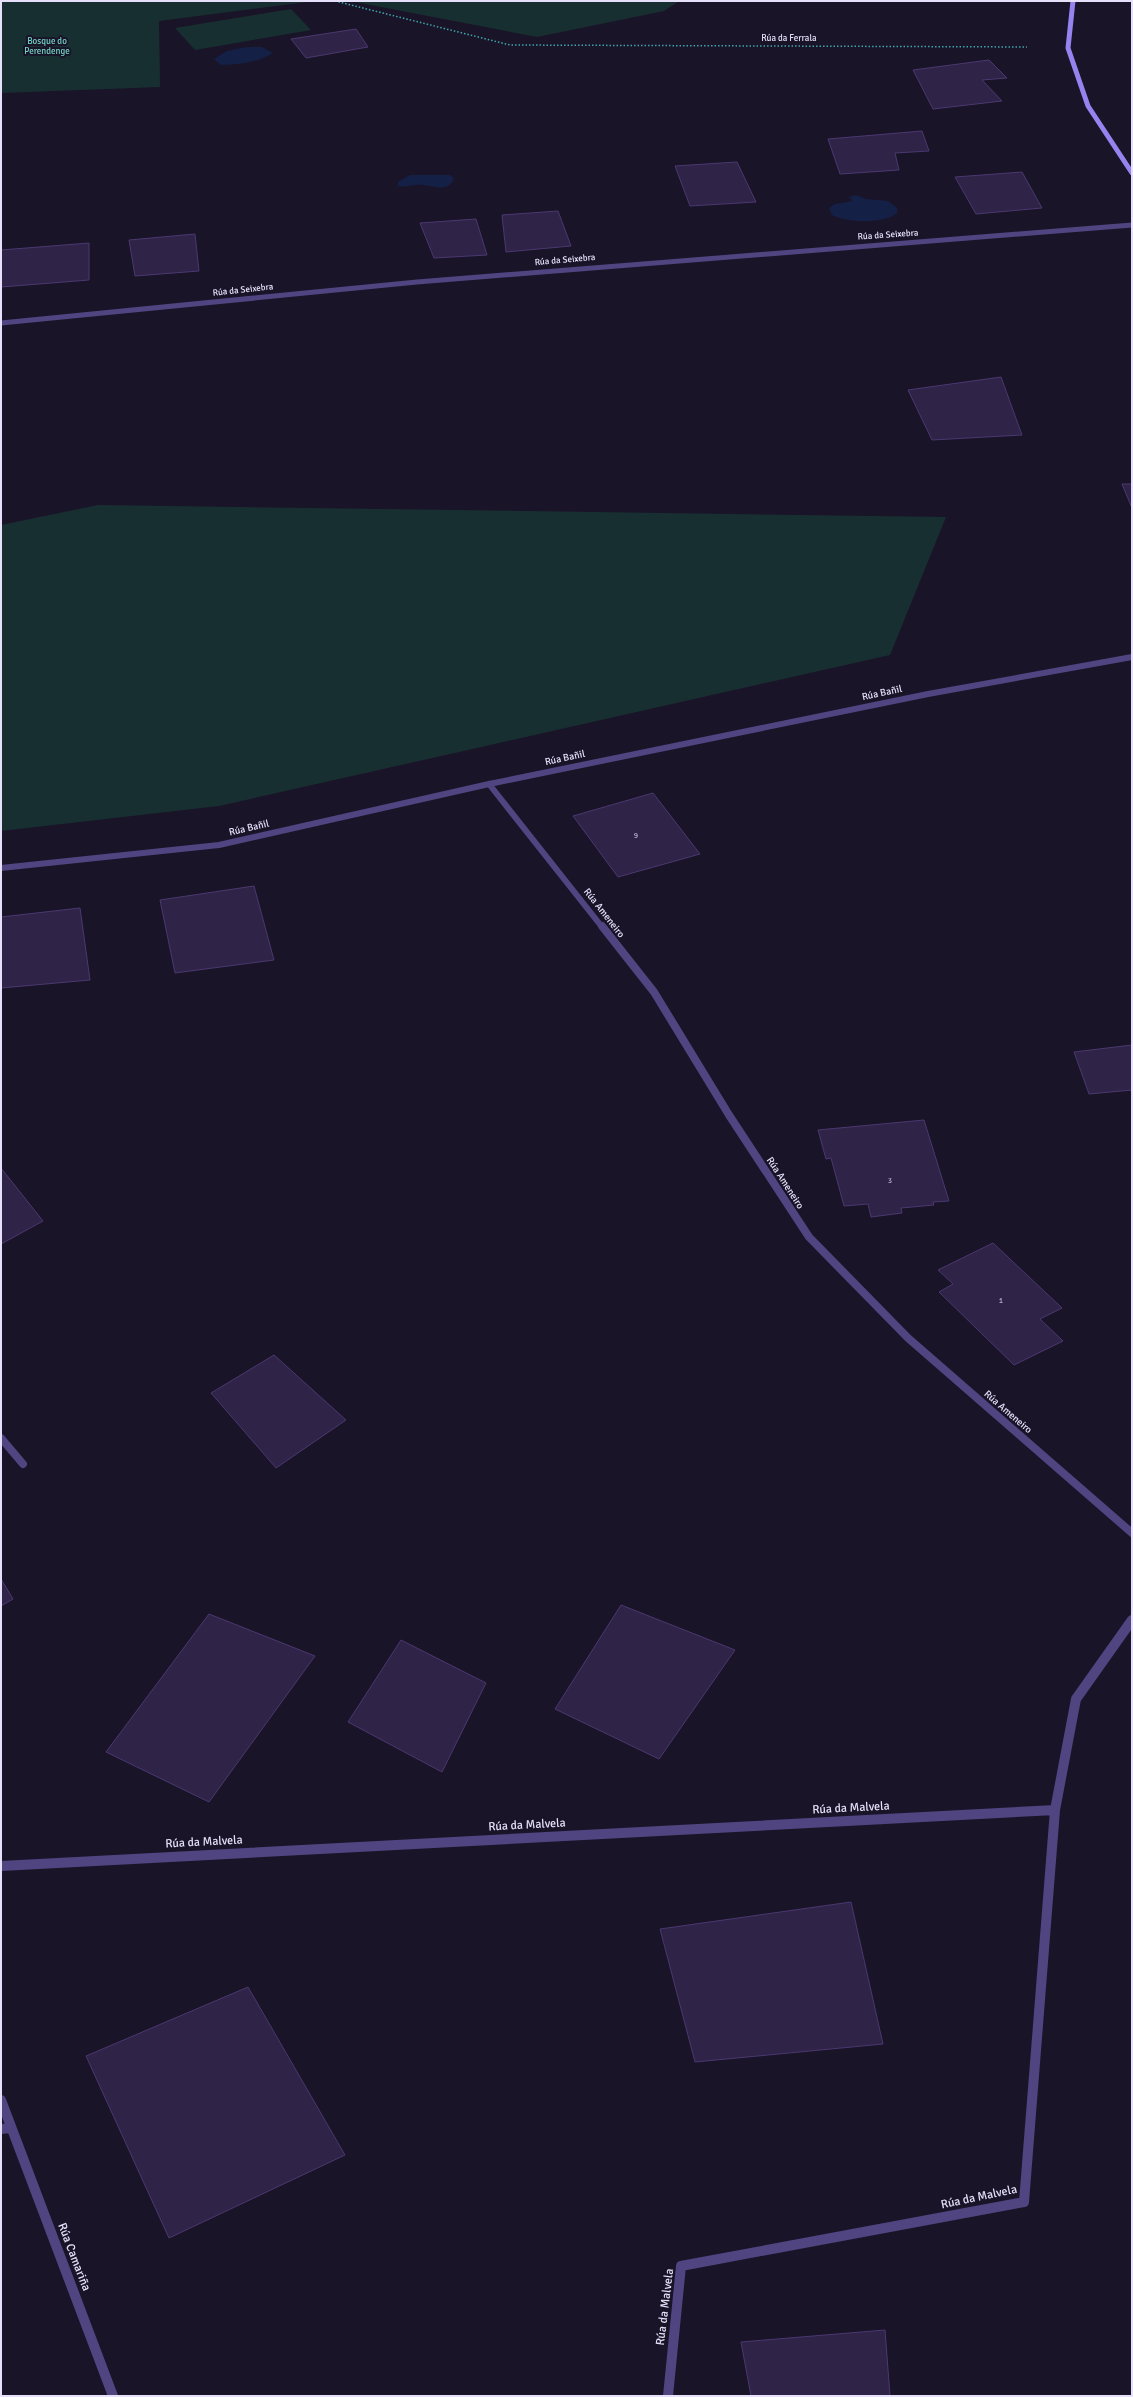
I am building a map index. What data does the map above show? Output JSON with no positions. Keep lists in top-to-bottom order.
{
  "streets": {
    "street": [
      "Rúa da Seixebra",
      "Rúa Bañil",
      "Rúa Ameneiro",
      "Rúa da Malvela",
      "Rúa Camariña"
    ],
    "path": ["Rúa da Ferrala"]
  },
  "crossings": [
    ["Rúa Bañil", "Rúa Ameneiro"]
  ],
  "parks": ["Bosque do Perendenge"],
  "house_numbers": ["9", "3", "1"]
}
